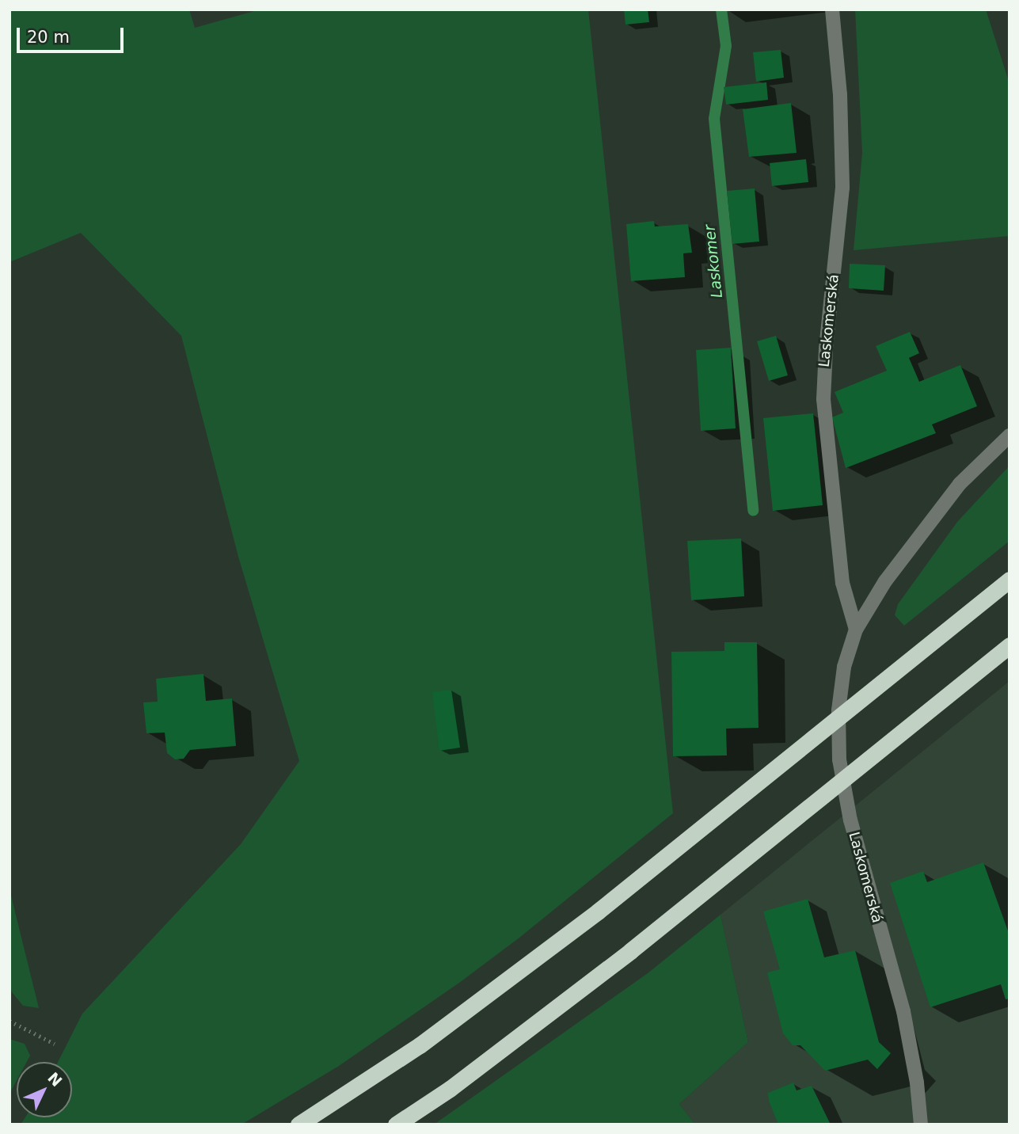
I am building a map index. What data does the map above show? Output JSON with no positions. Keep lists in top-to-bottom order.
{
  "streets": {
    "street": ["Laskomerská"]
  },
  "water": ["Laskomer"],
  "scale_bar": "20 m",
  "north": "top right"
}
